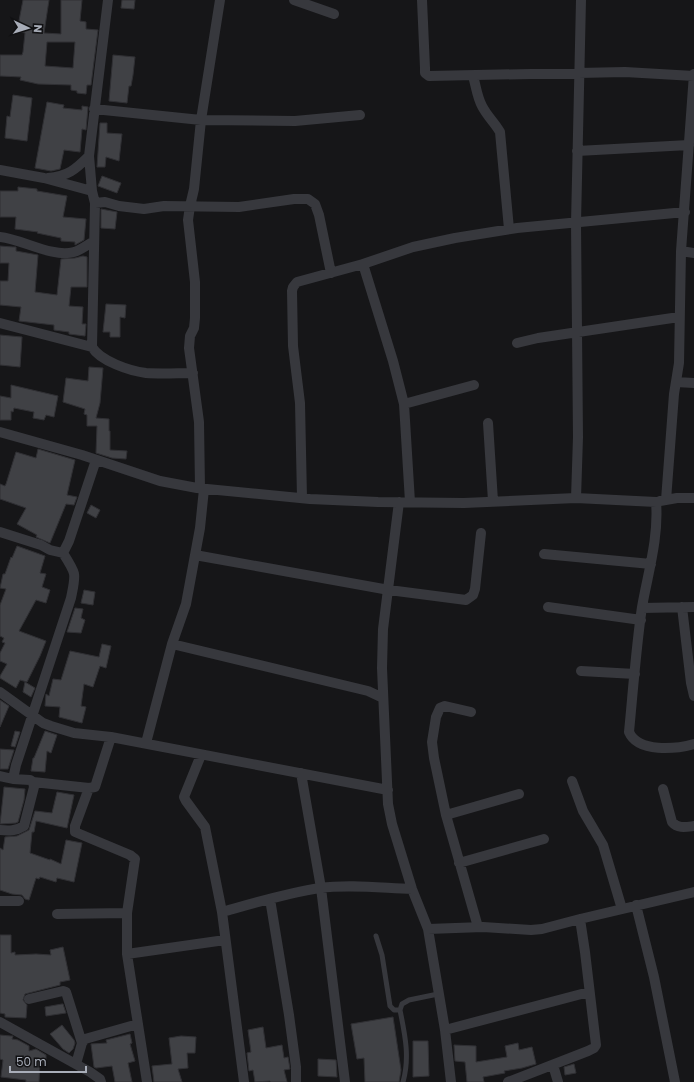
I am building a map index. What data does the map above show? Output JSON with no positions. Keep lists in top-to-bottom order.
{
  "scale_bar": "50 m",
  "north": "right"
}
